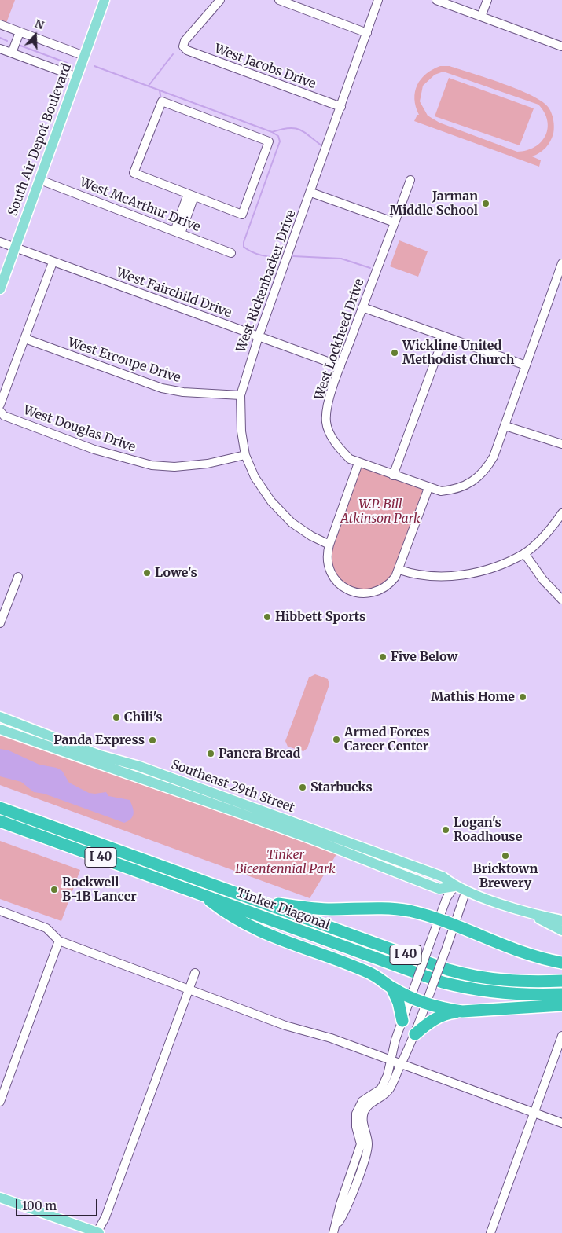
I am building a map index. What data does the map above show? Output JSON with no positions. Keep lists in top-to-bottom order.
{
  "streets": {
    "highway": ["I 40", "Tinker Diagonal"],
    "main road": ["South Air Depot Boulevard", "Southeast 29th Street"],
    "street": [
      "West Jacobs Drive",
      "West McArthur Drive",
      "West Rickenbacker Drive",
      "West Fairchild Drive",
      "West Lockheed Drive",
      "West Ercoupe Drive",
      "West Douglas Drive"
    ]
  },
  "crossings": [
    ["West Jacobs Drive", "West Rickenbacker Drive"],
    ["South Air Depot Boulevard", "West McArthur Drive"],
    ["South Air Depot Boulevard", "West Fairchild Drive"],
    ["West Rickenbacker Drive", "West Fairchild Drive"],
    ["West Rickenbacker Drive", "West Ercoupe Drive"],
    ["West Rickenbacker Drive", "West Douglas Drive"],
    ["West Fairchild Drive", "West Lockheed Drive"]
  ],
  "parks": ["W.P. Bill Atkinson Park", "Tinker Bicentennial Park"],
  "places": [
    "Jarman Middle School",
    "Wickline United Methodist Church",
    "Lowe's",
    "Hibbett Sports",
    "Five Below",
    "Mathis Home",
    "Chili's",
    "Armed Forces Career Center",
    "Panda Express",
    "Panera Bread",
    "Starbucks",
    "Logan's Roadhouse",
    "Bricktown Brewery",
    "Rockwell B-1B Lancer"
  ],
  "scale_bar": "100 m",
  "north": "top"
}
